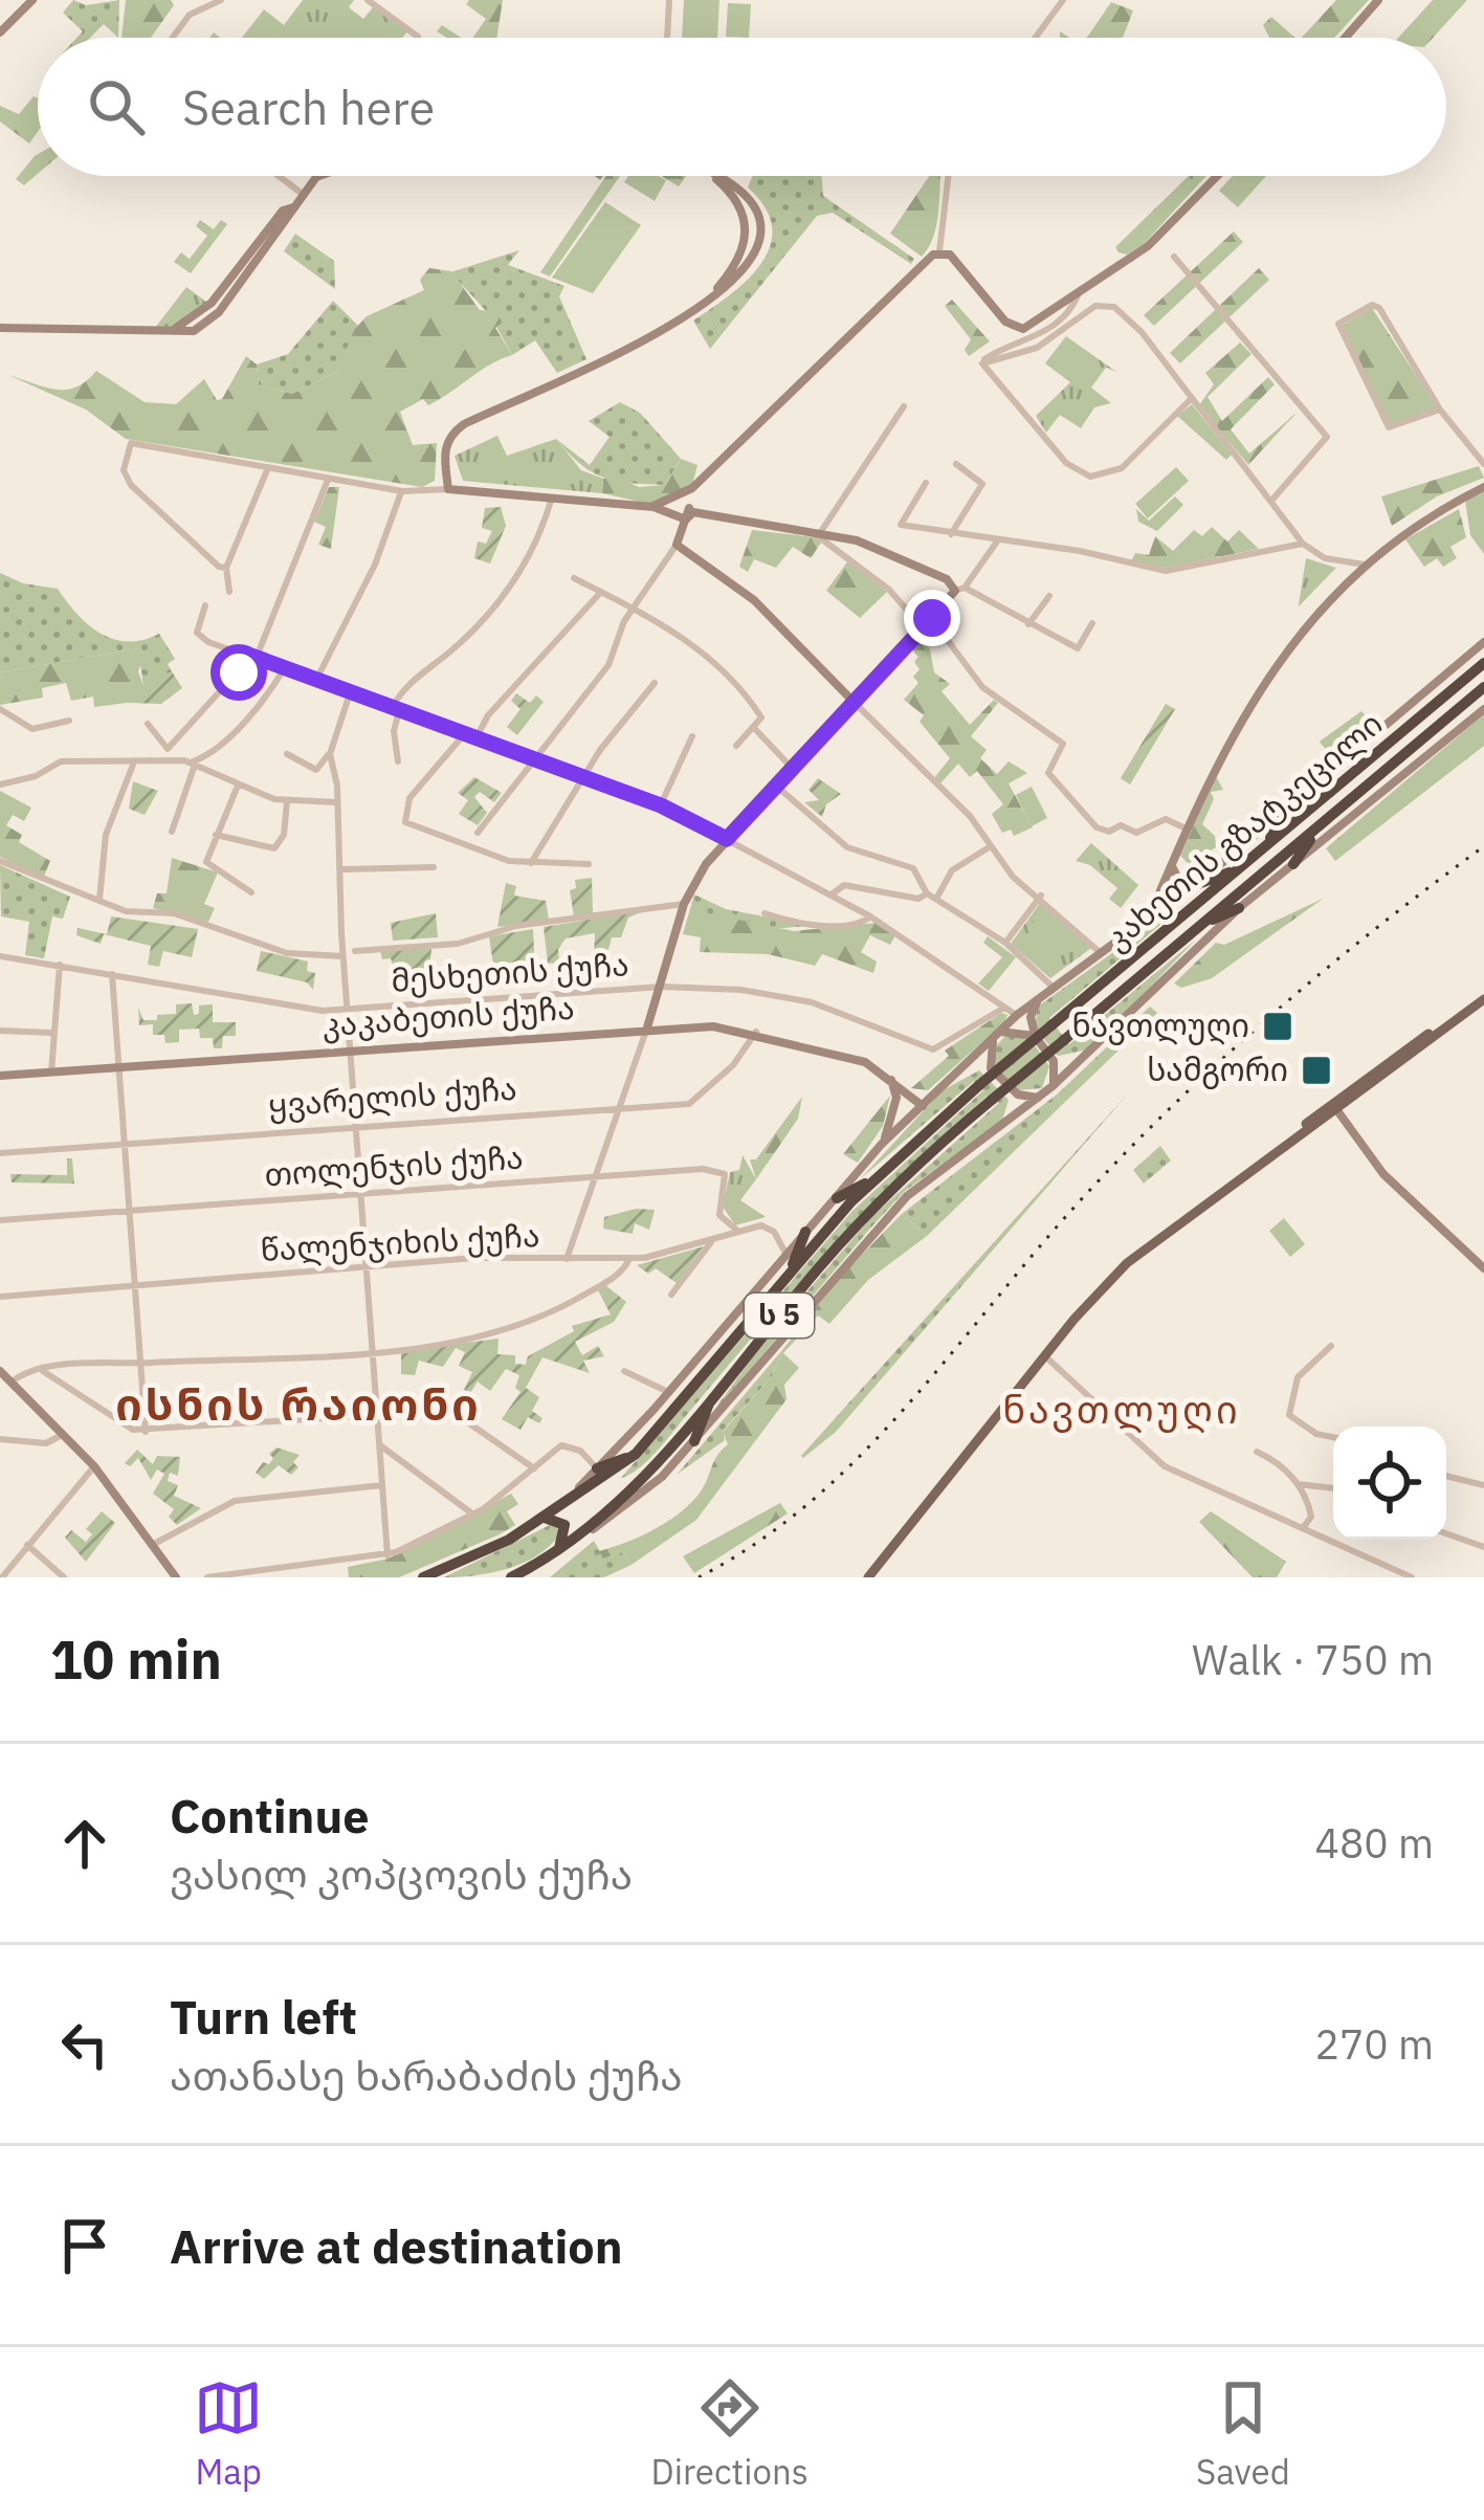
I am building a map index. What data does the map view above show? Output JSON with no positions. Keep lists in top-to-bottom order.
{
  "streets": {
    "highway": ["კახეთის გზატკეცილი", "ს 5"],
    "street": [
      "მესხეთის ქუჩა",
      "კაკაბეთის ქუჩა",
      "ყვარელის ქუჩა",
      "თოლენჯის ქუჩა",
      "წალენჯიხის ქუჩა"
    ]
  },
  "crossings": [
    ["კახეთის გზატკეცილი", "კაკაბეთის ქუჩა"],
    ["კაკაბეთის ქუჩა", "ყვარელის ქუჩა"],
    ["თოლენჯის ქუჩა", "წალენჯიხის ქუჩა"]
  ],
  "districts": ["ისნის რაიონი", "ნავთლუღი"],
  "places": {
    "transit": ["ნავთლუღი", "სამგორი"]
  },
  "page": {
    "search": "Search here",
    "heading": ["10 min", "Walk · 750 m"],
    "list": [
      ["Continue", "ვასილ კოპცოვის ქუჩა", "480 m"],
      ["Turn left", "ათანასე ხარაბაძის ქუჩა", "270 m"],
      "Arrive at destination"
    ],
    "nav": ["Map", "Directions", "Saved"]
  }
}
